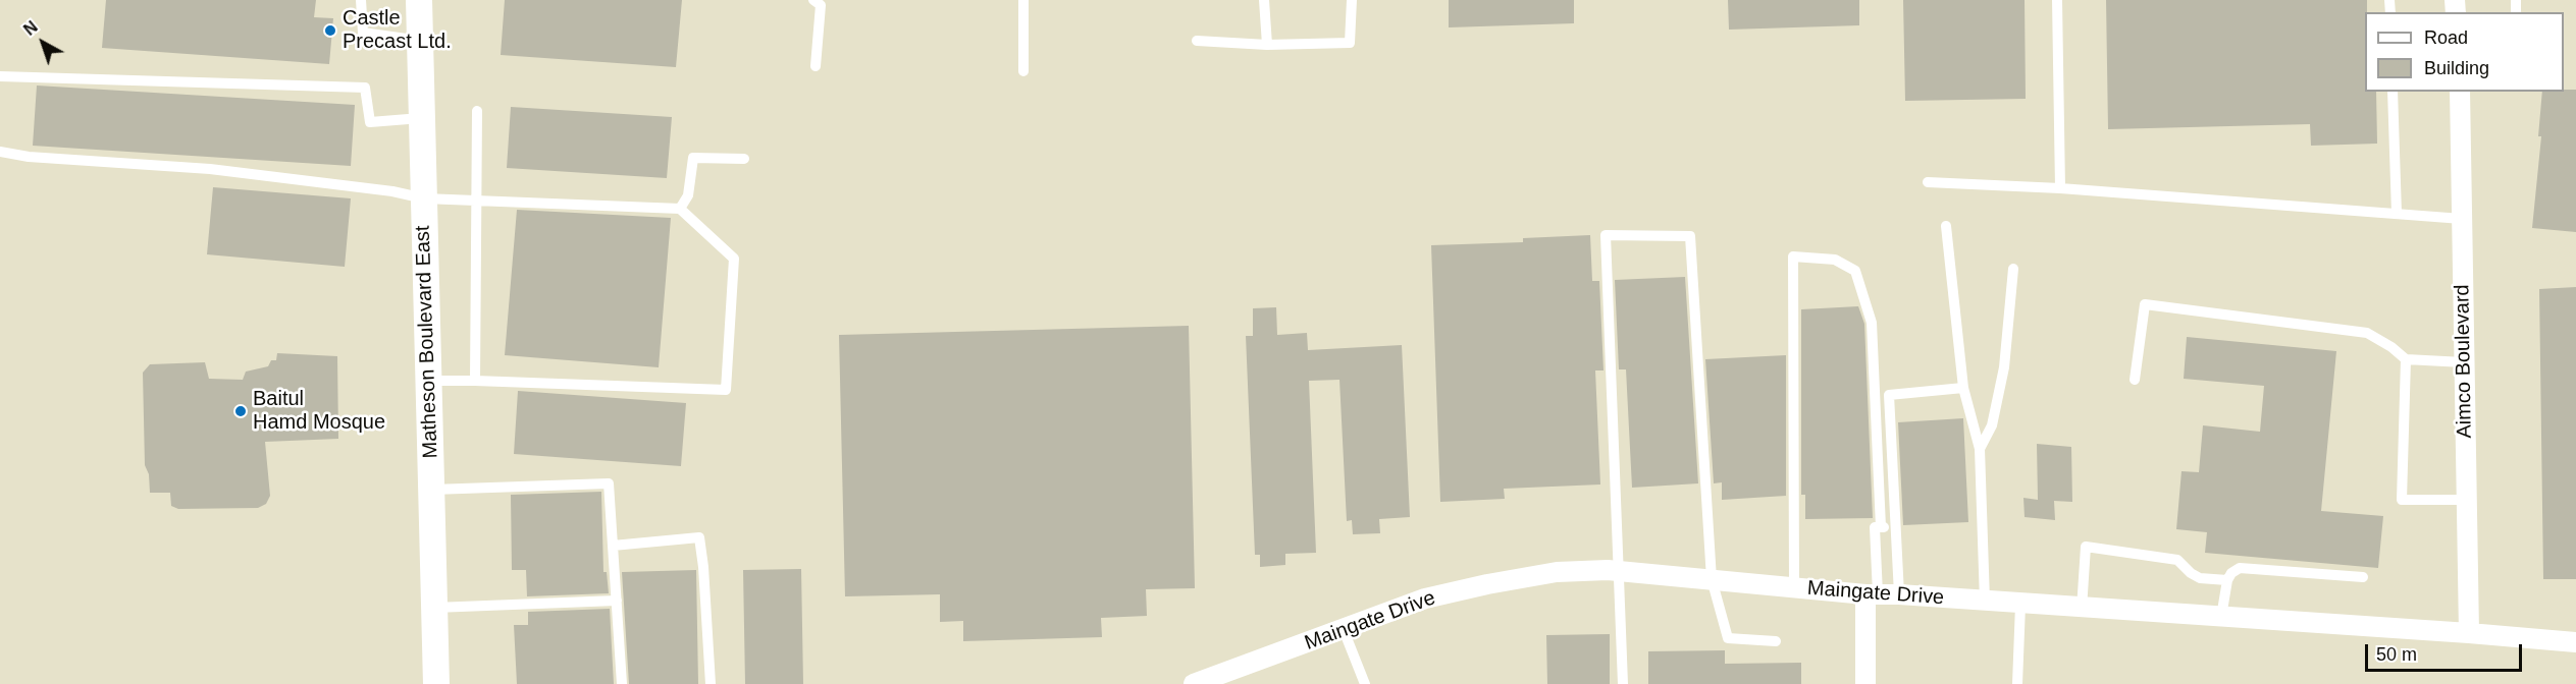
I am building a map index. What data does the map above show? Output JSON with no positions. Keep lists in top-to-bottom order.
{
  "streets": {
    "street": ["Matheson Boulevard East", "Aimco Boulevard", "Maingate Drive"]
  },
  "crossings": [
    ["Aimco Boulevard", "Maingate Drive"]
  ],
  "places": ["Castle Precast Ltd.", "Baitul Hamd Mosque"],
  "legend": ["Road", "Building"],
  "scale_bar": "50 m",
  "north": "top left"
}
